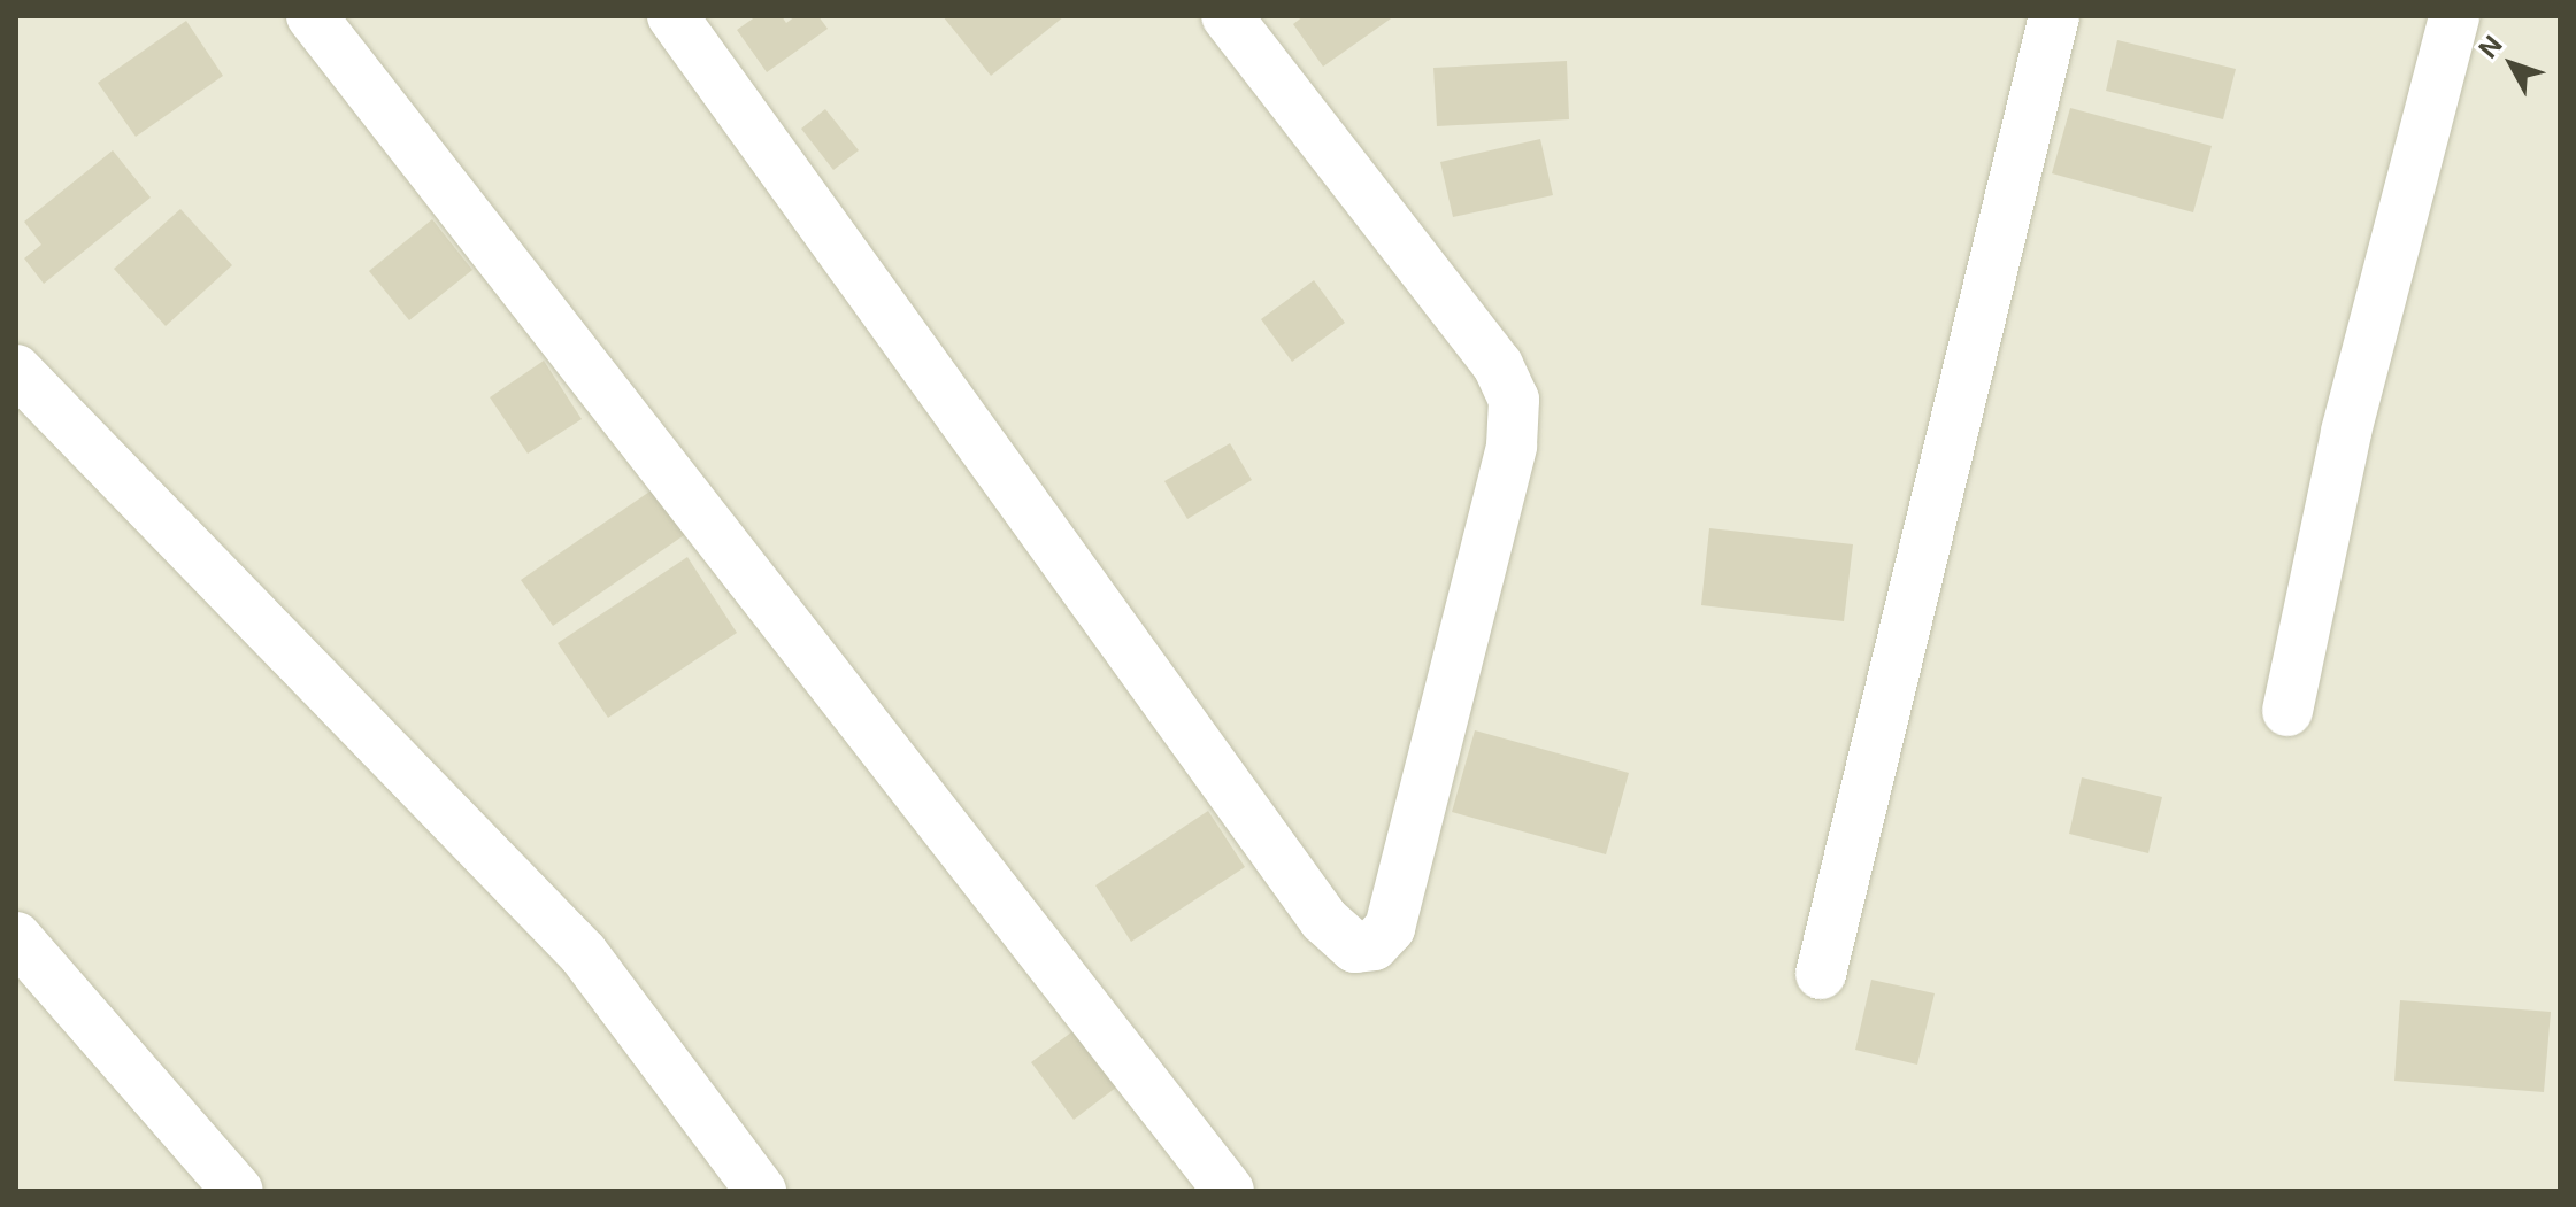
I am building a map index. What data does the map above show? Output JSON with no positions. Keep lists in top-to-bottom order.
{
  "north": "top left"
}
